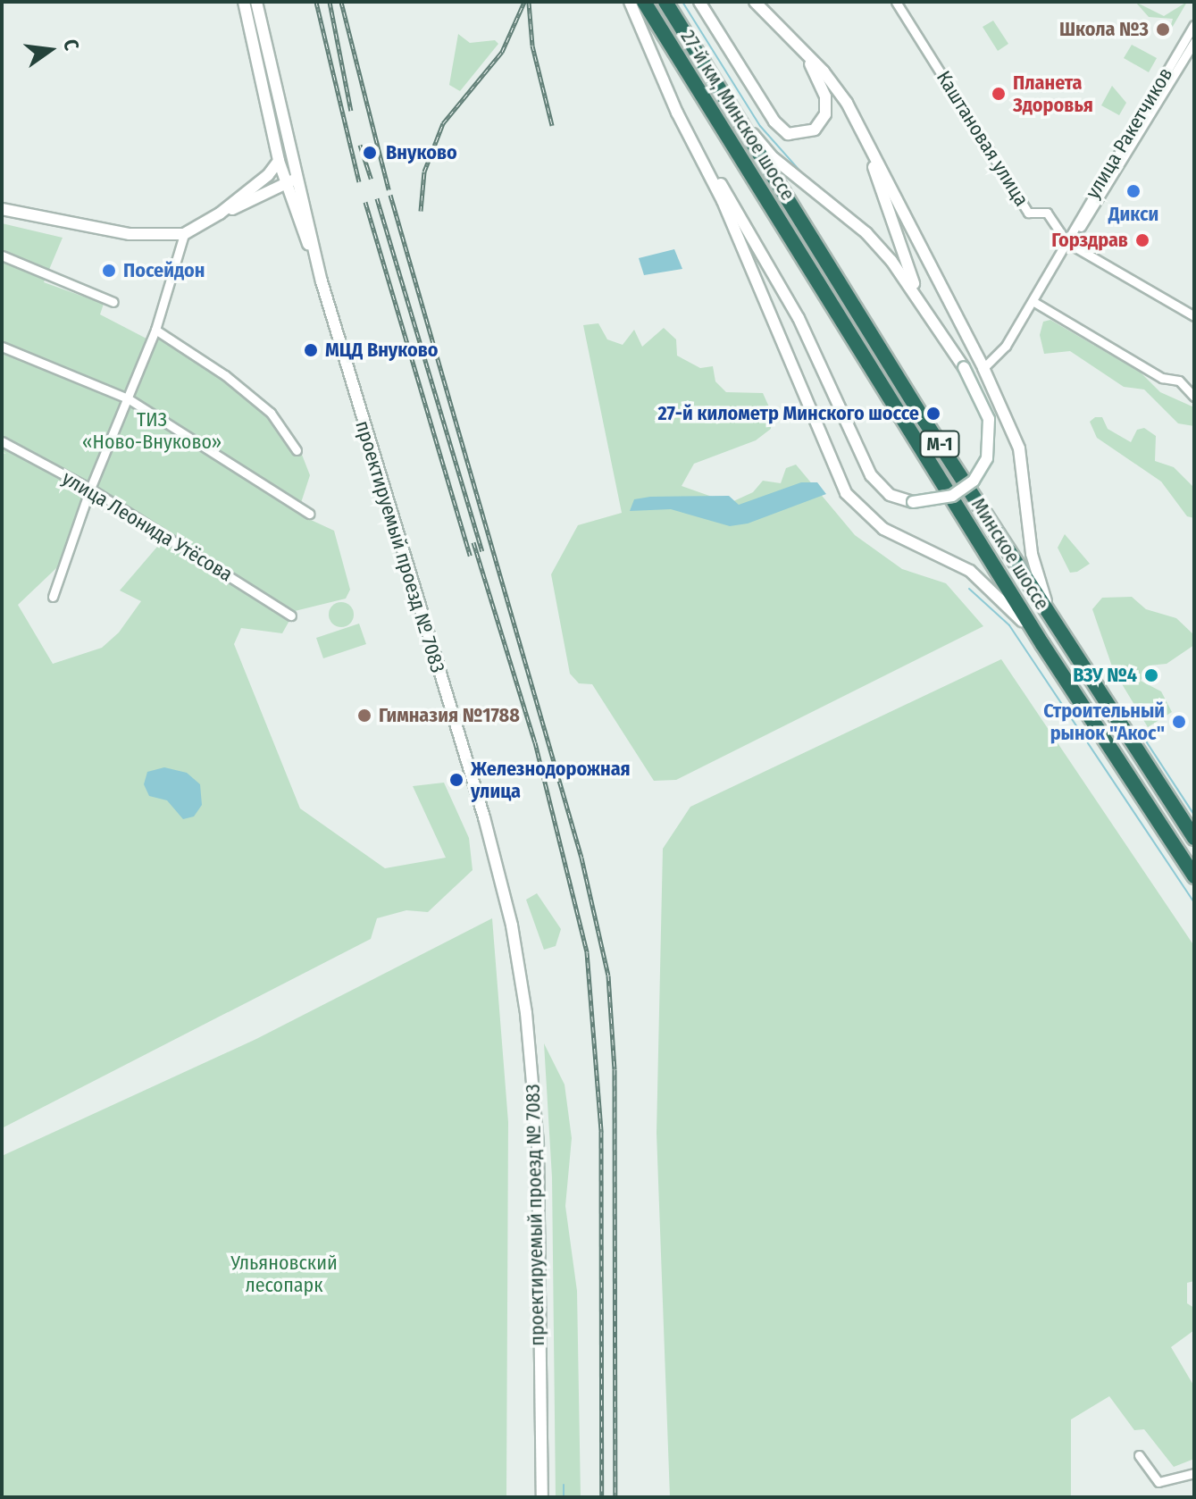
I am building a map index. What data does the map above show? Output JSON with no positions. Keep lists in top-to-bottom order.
{
  "streets": {
    "highway": ["27-й км, Минское шоссе", "М-1", "Минское шоссе"],
    "main road": ["проектируемый проезд № 7083"],
    "street": ["улица Ракетчиков", "Каштановая улица", "улица Леонида Утёсова"]
  },
  "crossings": [
    ["27-й км, Минское шоссе", "Минское шоссе"],
    ["улица Ракетчиков", "Каштановая улица"]
  ],
  "parks": ["ТИЗ «Ново-Внуково»", "Ульяновский лесопарк"],
  "places": [
    "Школа №3",
    "Планета Здоровья",
    "Внуково",
    "Дикси",
    "Горздрав",
    "Посейдон",
    "МЦД Внуково",
    "27-й километр Минского шоссе",
    "ВЗУ №4",
    "Гимназия №1788",
    "Строительный рынок \"Акос\"",
    "Железнодорожная улица"
  ],
  "north": "right"
}
